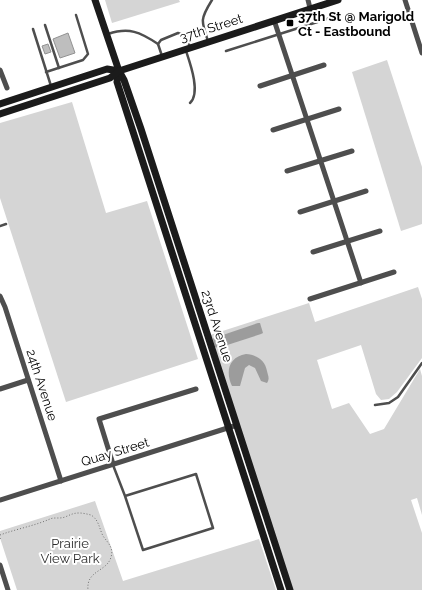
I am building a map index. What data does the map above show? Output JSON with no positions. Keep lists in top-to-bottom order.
{
  "streets": {
    "main road": ["37th Street", "23rd Avenue"],
    "street": ["24th Avenue", "Quay Street"]
  },
  "crossings": [
    ["37th Street", "23rd Avenue"],
    ["23rd Avenue", "Quay Street"],
    ["24th Avenue", "Quay Street"]
  ],
  "parks": ["Prairie View Park"],
  "places": {
    "transit": ["37th St @ Marigold Ct - Eastbound"]
  }
}
